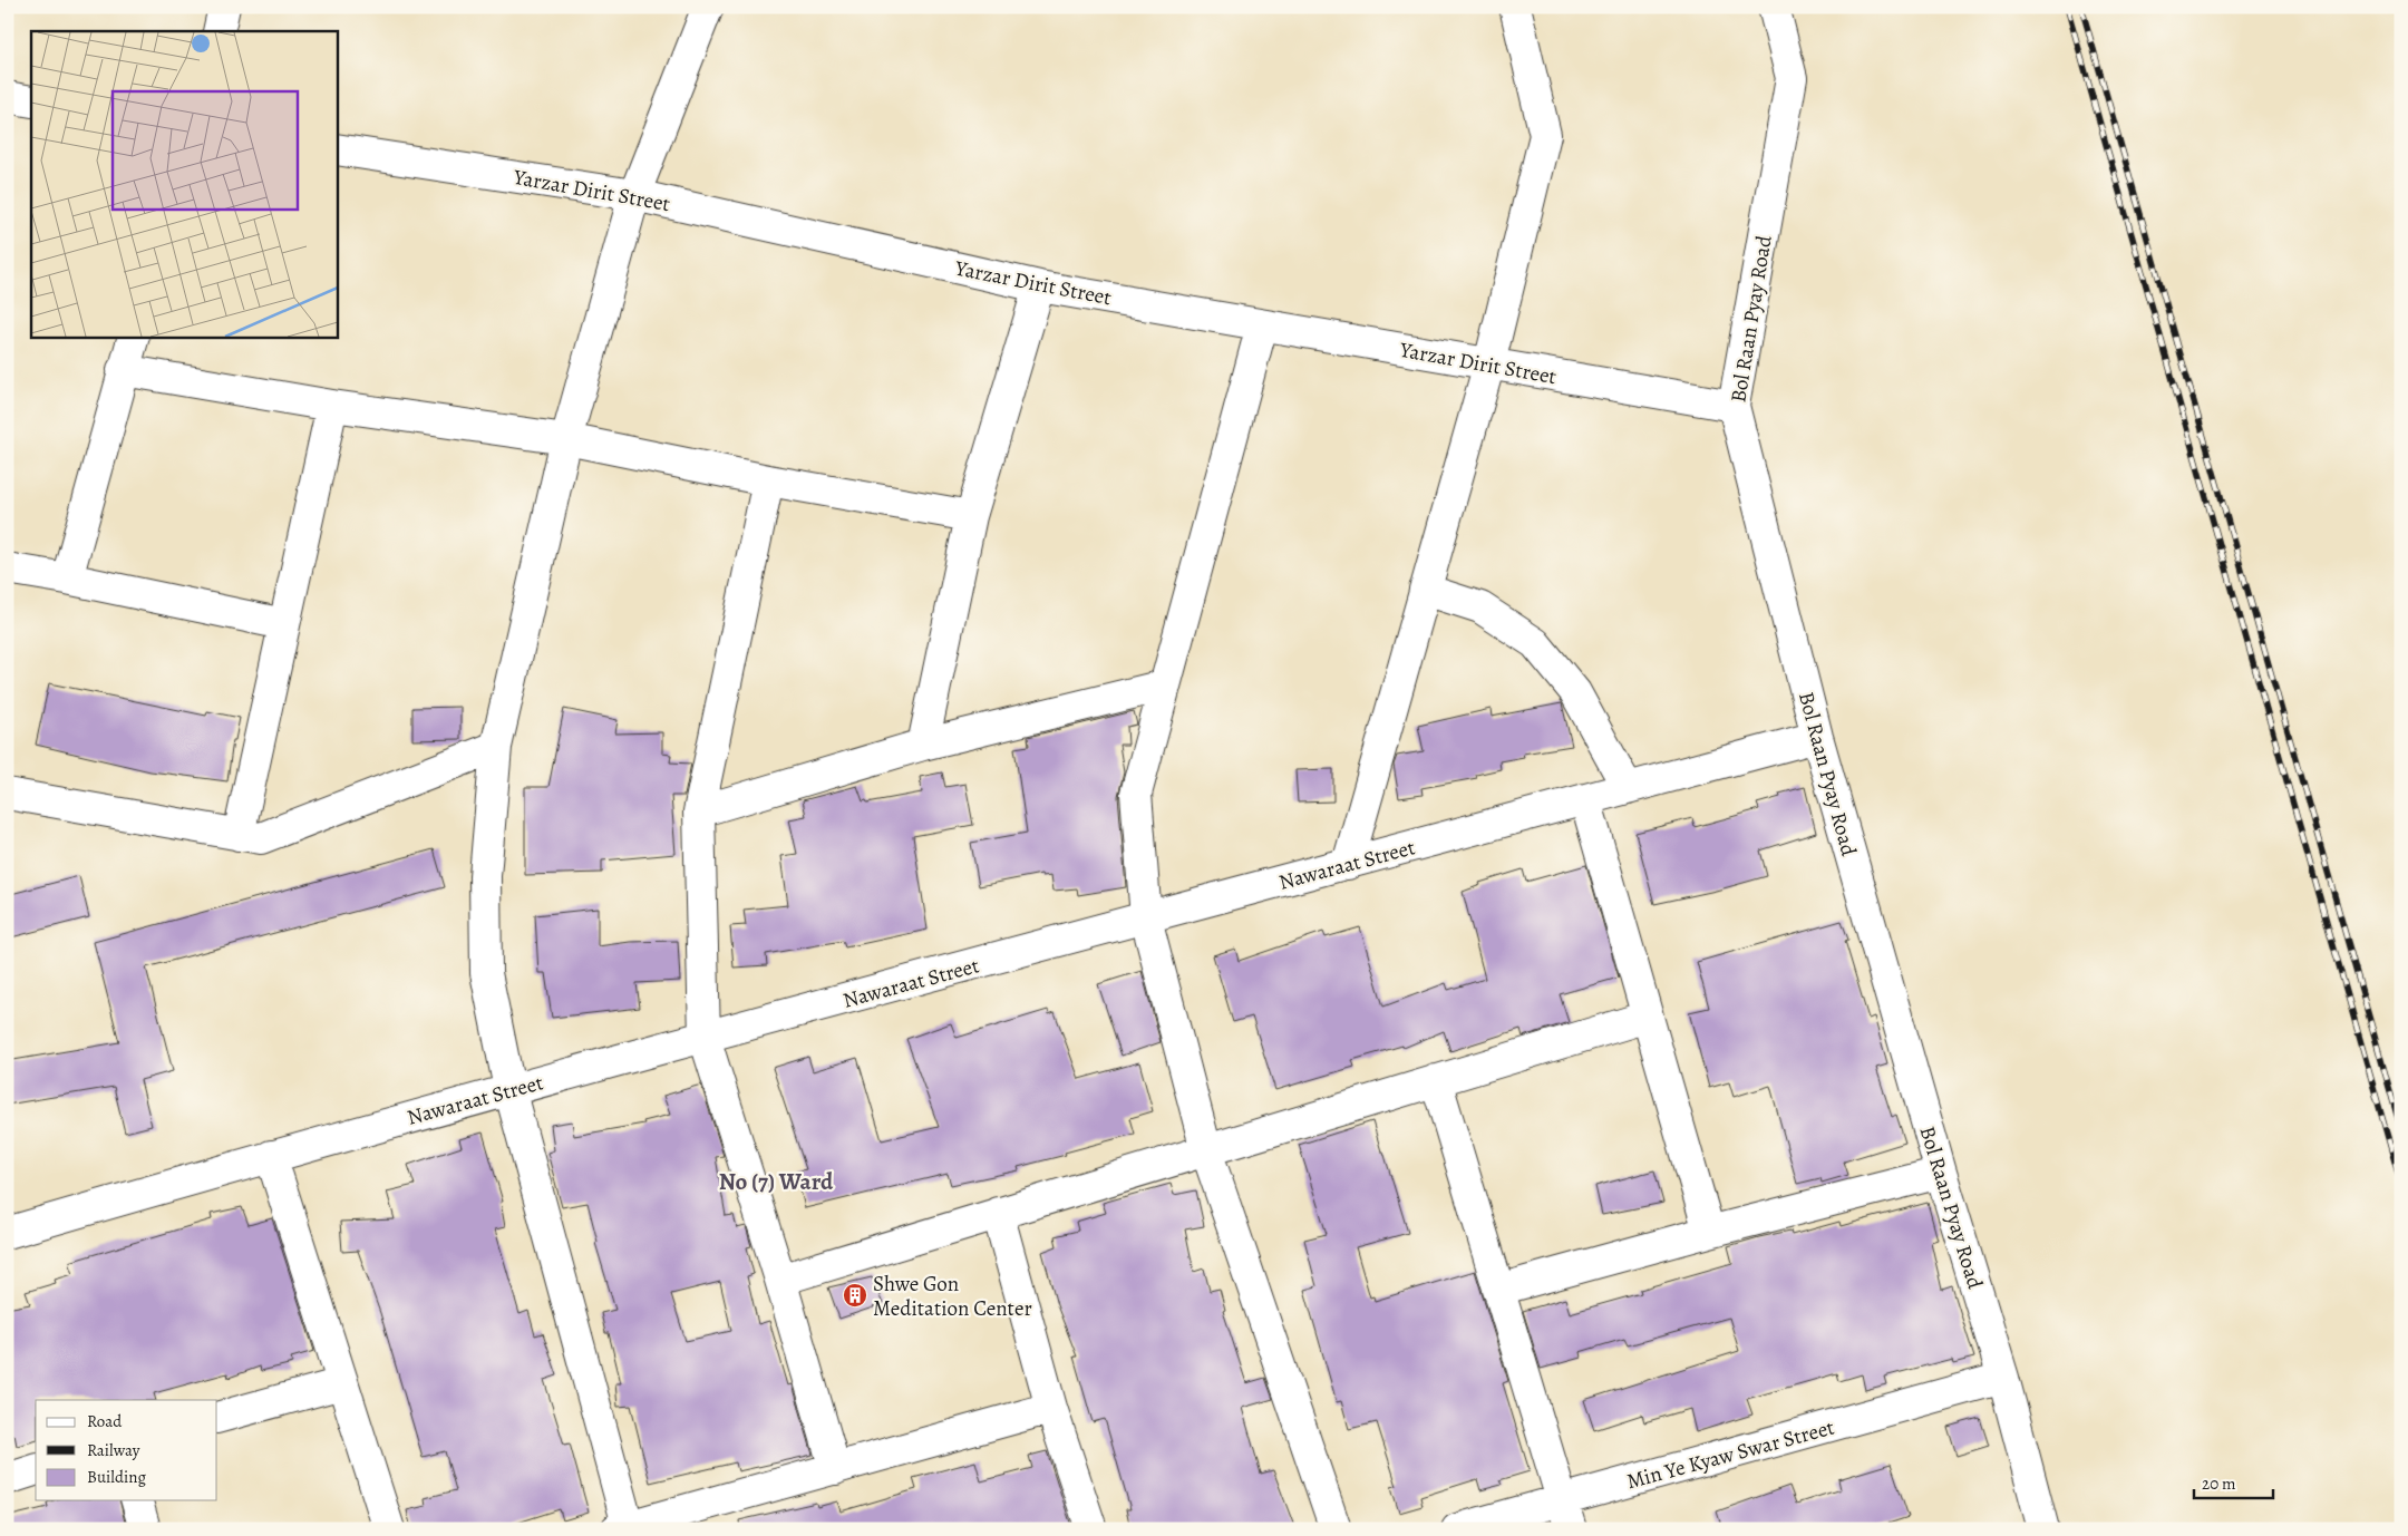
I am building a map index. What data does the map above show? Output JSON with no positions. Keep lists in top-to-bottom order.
{
  "streets": {
    "street": [
      "Yarzar Dirit Street",
      "Bol Raan Pyay Road",
      "Nawaraat Street",
      "Min Ye Kyaw Swar Street"
    ]
  },
  "crossings": [
    ["Yarzar Dirit Street", "Bol Raan Pyay Road"],
    ["Bol Raan Pyay Road", "Nawaraat Street"],
    ["Bol Raan Pyay Road", "Min Ye Kyaw Swar Street"]
  ],
  "districts": ["No (7) Ward"],
  "places": {
    "building": ["Shwe Gon Meditation Center"]
  },
  "legend": ["Road", "Railway", "Building"],
  "scale_bar": "20 m"
}
